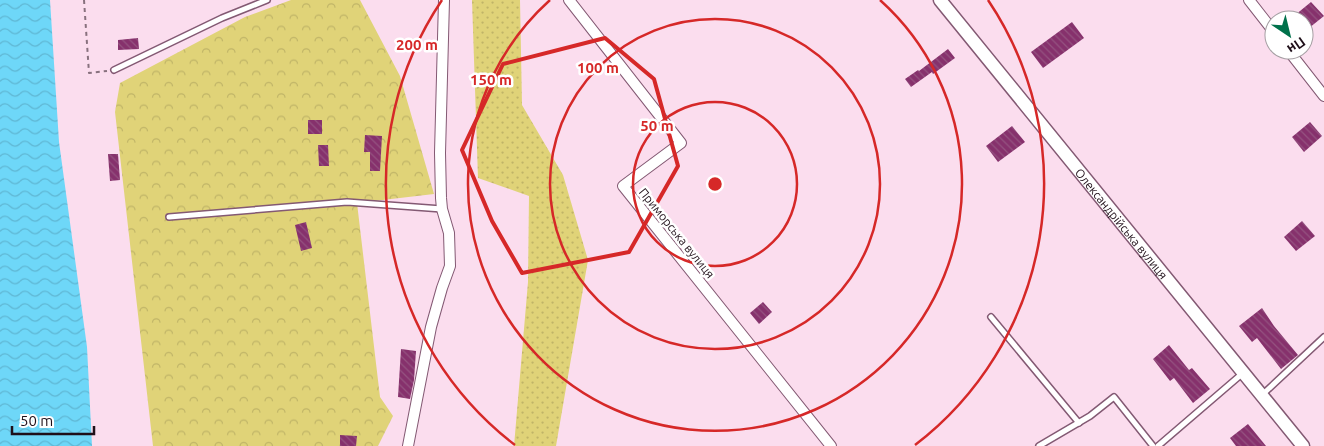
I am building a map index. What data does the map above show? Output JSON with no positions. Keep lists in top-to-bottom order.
{
  "streets": {
    "street": ["Олександрійська вулиця", "Приморська вулиця"]
  },
  "scale_bar": "50 m",
  "north": "bottom right",
  "rings": [
    "200 m",
    "100 m",
    "150 m",
    "50 m"
  ]
}
